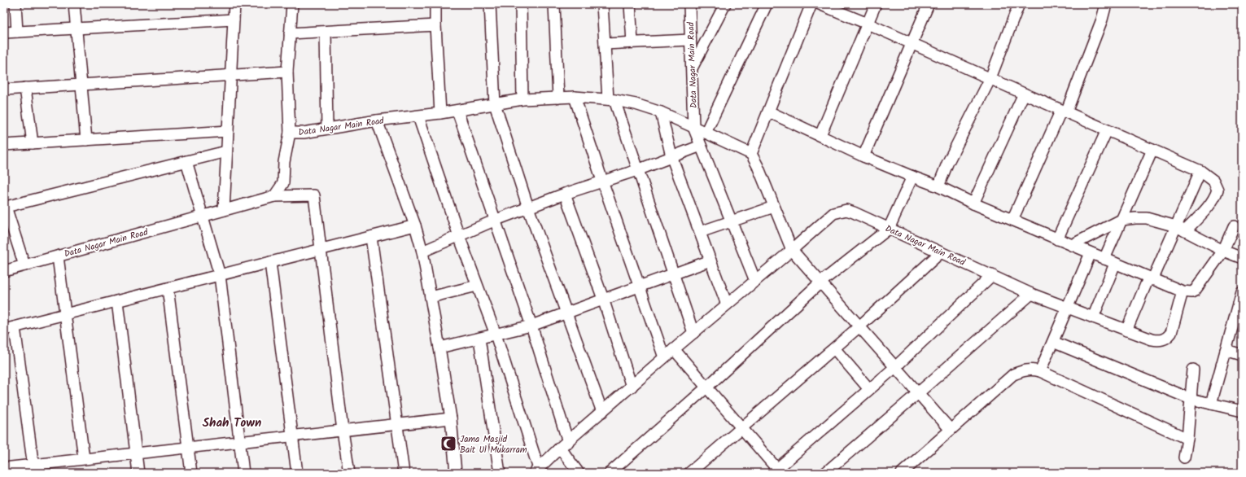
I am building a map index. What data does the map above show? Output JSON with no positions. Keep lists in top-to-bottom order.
{
  "streets": {
    "street": ["Data Nagar Main Road"]
  },
  "districts": ["Shah Town"],
  "places": {
    "mosque": ["Jama Masjid Bait Ul Mukarram"]
  }
}
